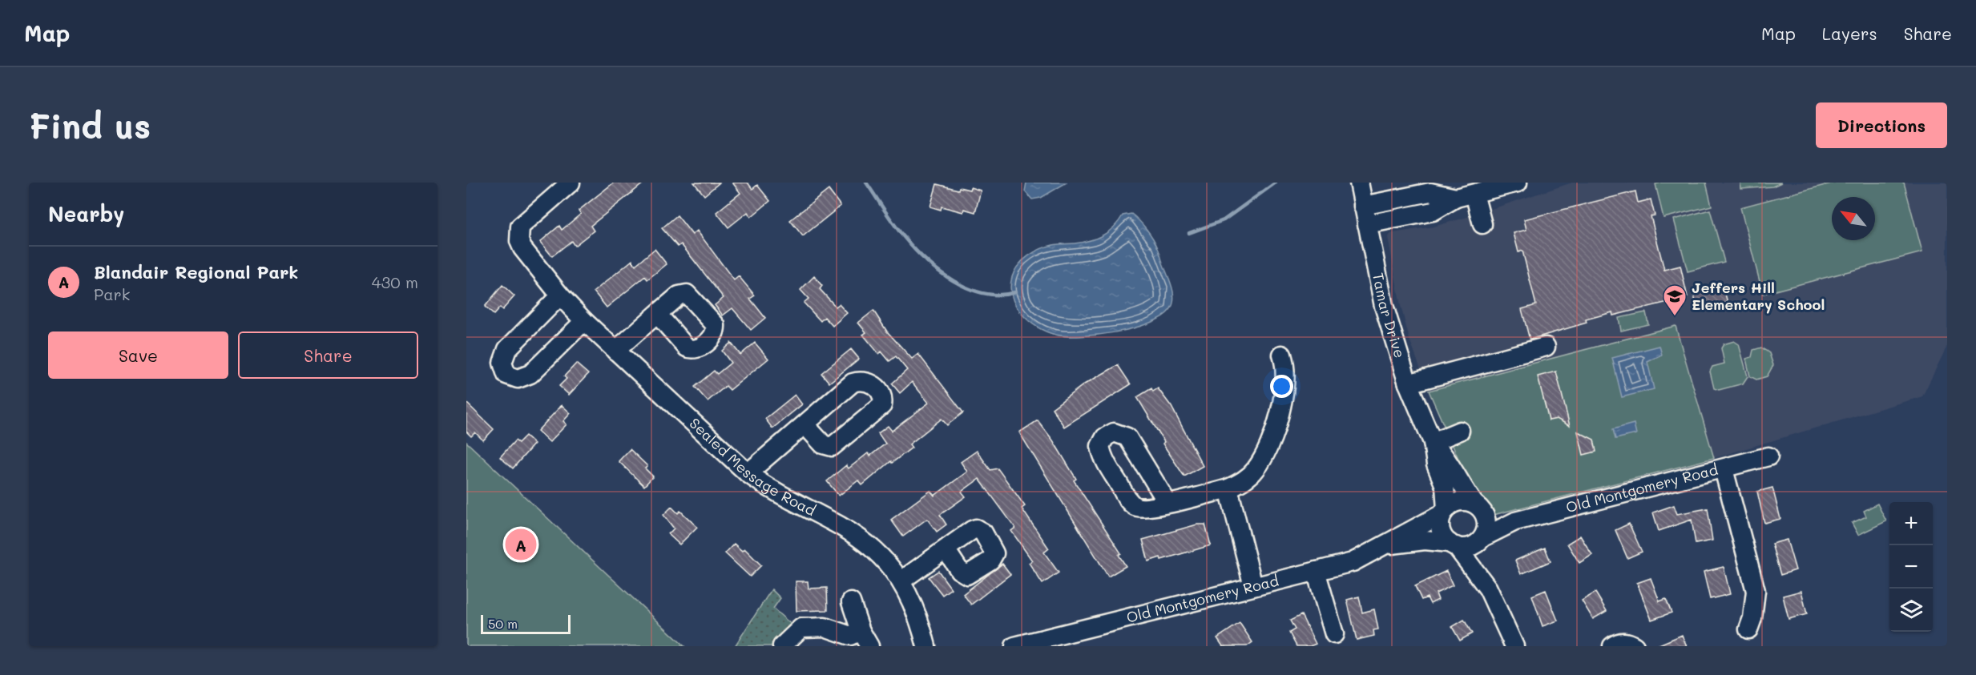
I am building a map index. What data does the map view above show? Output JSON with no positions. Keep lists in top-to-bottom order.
{
  "streets": {
    "street": ["Tamar Drive", "Sealed Message Road", "Old Montgomery Road"]
  },
  "crossings": [
    ["Tamar Drive", "Old Montgomery Road"]
  ],
  "places": {
    "school or university": ["Jeffers Hill Elementary School"]
  },
  "scale_bar": "50 m",
  "north": "top left",
  "page": {
    "header": "Map",
    "nav": ["Map", "Layers", "Share"],
    "buttons": [
      "Directions",
      ["Save", "Share"]
    ],
    "title": "Find us",
    "heading": "Nearby",
    "list": [
      {
        "mark": "A",
        "name": "Blandair Regional Park",
        "note": "Park",
        "value": "430 m"
      }
    ],
    "map_buttons": ["+", "−"],
    "pins": "A",
    "scale": "50 m"
  }
}
